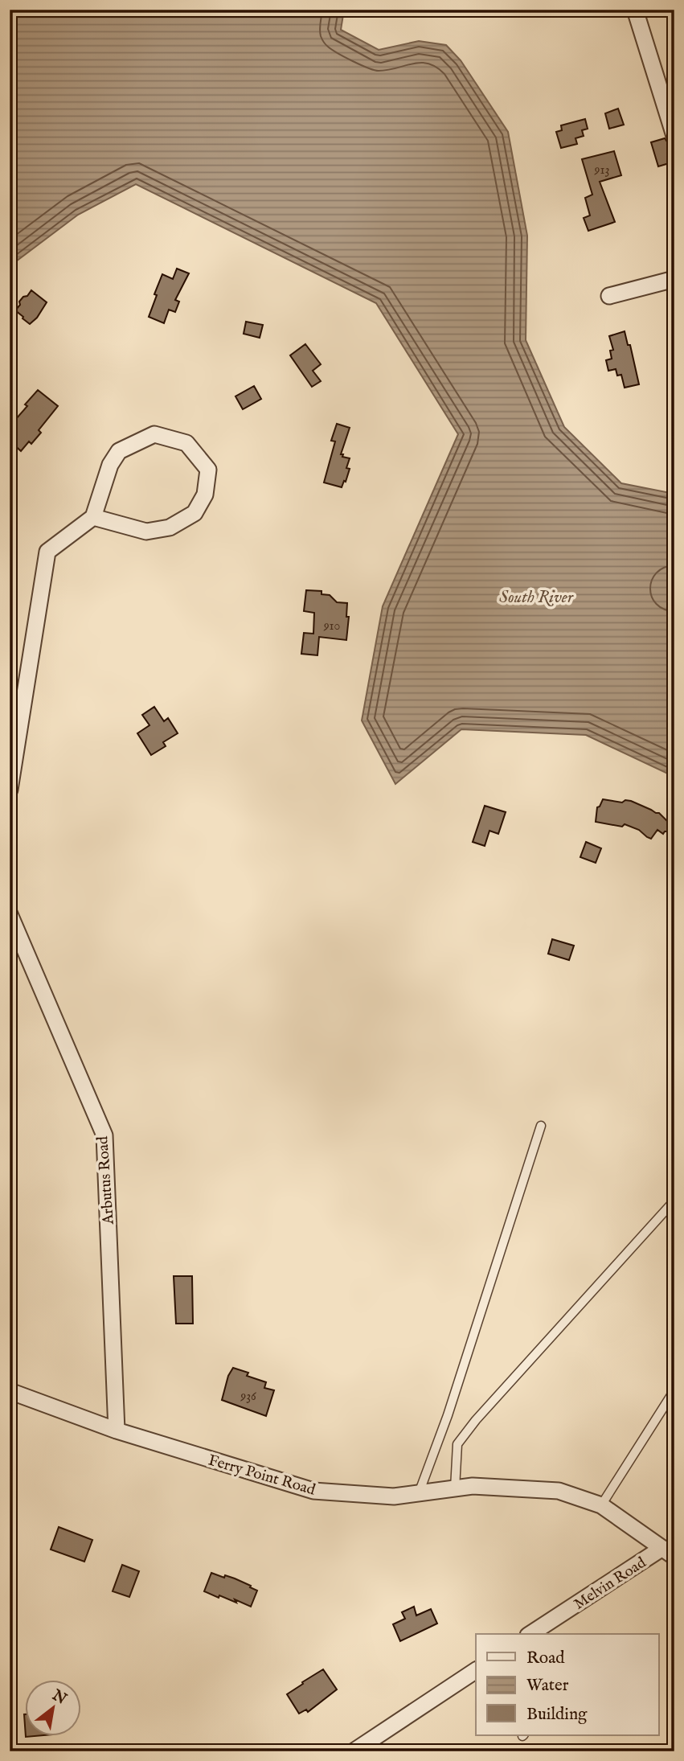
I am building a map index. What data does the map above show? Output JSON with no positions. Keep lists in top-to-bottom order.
{
  "streets": {
    "street": ["Arbutus Road", "Ferry Point Road", "Melvin Road"]
  },
  "crossings": [
    ["Arbutus Road", "Ferry Point Road"],
    ["Ferry Point Road", "Melvin Road"]
  ],
  "water": ["South River"],
  "house_numbers": ["913", "910", "936"],
  "legend": ["Road", "Water", "Building"],
  "north": "top right"
}
